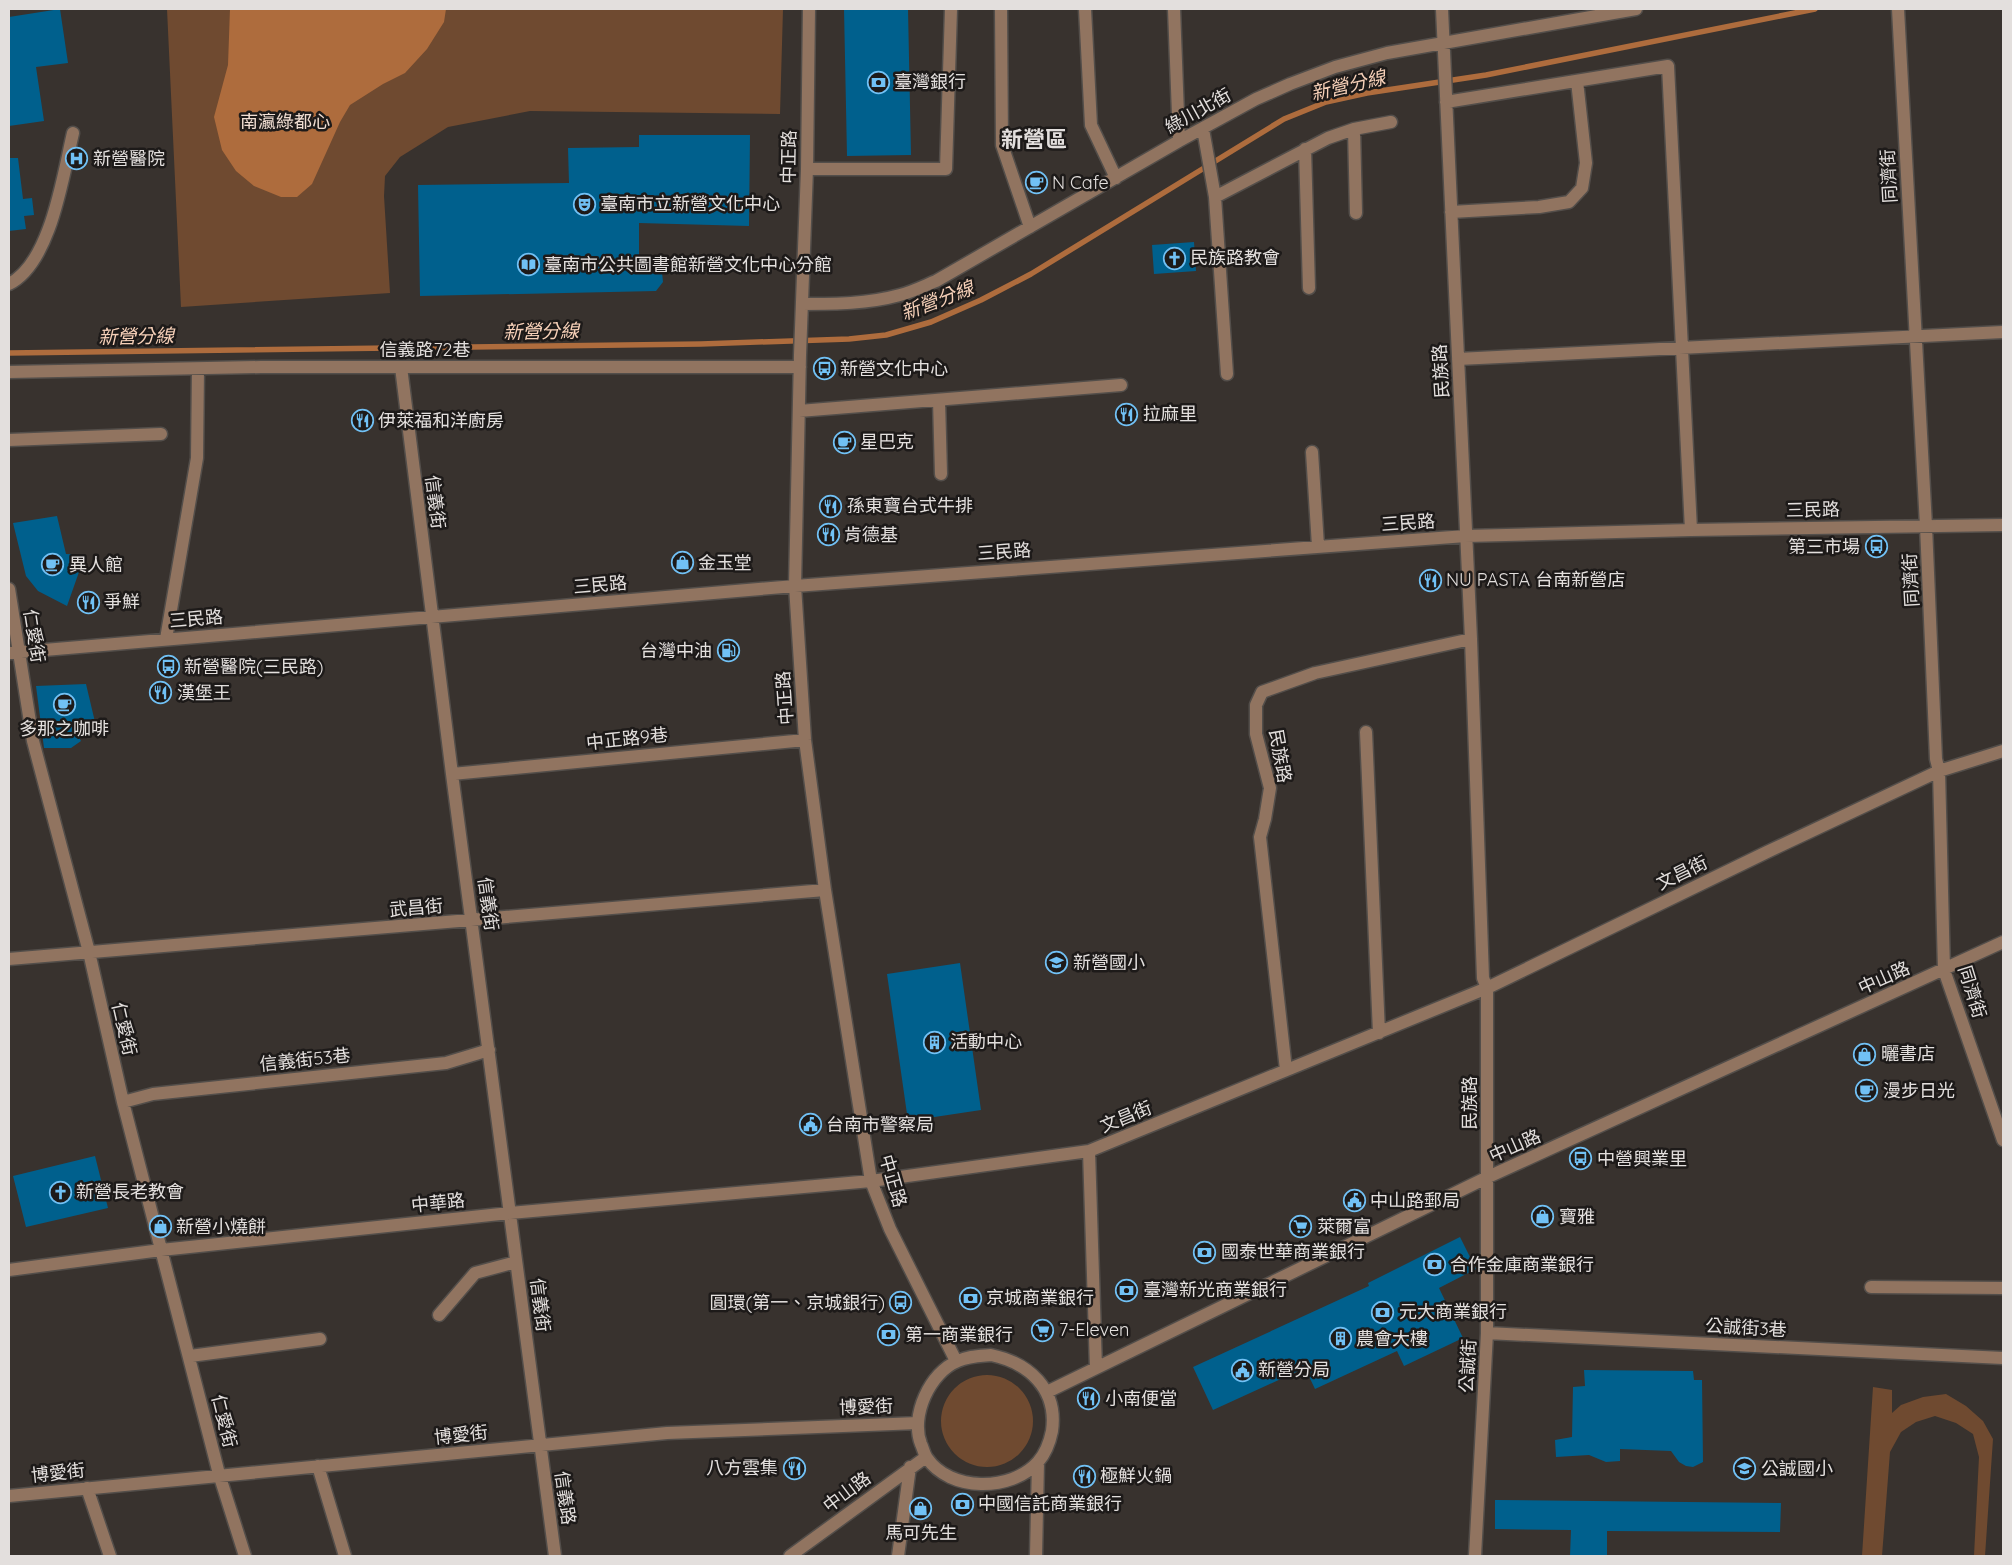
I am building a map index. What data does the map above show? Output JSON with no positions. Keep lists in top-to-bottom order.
{
  "streets": {
    "street": [
      "綠川北街",
      "中正路",
      "同濟街",
      "信義路72巷",
      "民族路",
      "信義街",
      "三民路",
      "仁愛街",
      "中正路9巷",
      "文昌街",
      "武昌街",
      "中山路",
      "信義街53巷",
      "中華路",
      "公誠街3巷",
      "公誠街",
      "博愛街",
      "信義路"
    ]
  },
  "crossings": [
    ["綠川北街", "中正路"],
    ["綠川北街", "民族路"],
    ["中正路", "信義路72巷"],
    ["中正路", "三民路"],
    ["中正路", "中正路9巷"],
    ["中正路", "文昌街"],
    ["中正路", "武昌街"],
    ["中正路", "中山路"],
    ["中正路", "中華路"],
    ["中正路", "博愛街"],
    ["同濟街", "三民路"],
    ["同濟街", "文昌街"],
    ["同濟街", "中山路"],
    ["信義路72巷", "信義街"],
    ["民族路", "三民路"],
    ["民族路", "文昌街"],
    ["民族路", "中山路"],
    ["民族路", "公誠街"],
    ["信義街", "三民路"],
    ["信義街", "中正路9巷"],
    ["信義街", "武昌街"],
    ["信義街", "信義街53巷"],
    ["信義街", "中華路"],
    ["信義街", "博愛街"],
    ["信義街", "信義路"],
    ["三民路", "仁愛街"],
    ["仁愛街", "武昌街"],
    ["仁愛街", "信義街53巷"],
    ["仁愛街", "中華路"],
    ["仁愛街", "博愛街"],
    ["文昌街", "中華路"],
    ["中山路", "公誠街"],
    ["中山路", "博愛街"],
    ["公誠街3巷", "公誠街"],
    ["博愛街", "信義路"]
  ],
  "districts": ["新營區"],
  "water": ["新營分線"],
  "parks": ["南瀛綠都心"],
  "places": {
    "bank": [
      "臺灣銀行",
      "國泰世華商業銀行",
      "合作金庫商業銀行",
      "臺灣新光商業銀行",
      "京城商業銀行",
      "元大商業銀行",
      "第一商業銀行",
      "中國信託商業銀行"
    ],
    "hospital": ["新營醫院"],
    "cafe": [
      "N Cafe",
      "星巴克",
      "異人館",
      "多那之咖啡",
      "漫步日光"
    ],
    "theatre": ["臺南市立新營文化中心"],
    "church": ["民族路教會", "新營長老教會"],
    "library": ["臺南市公共圖書館新營文化中心分館"],
    "bus stop": [
      "新營文化中心",
      "第三市場",
      "新營醫院(三民路)",
      "中營興業里",
      "圓環(第一、京城銀行)"
    ],
    "restaurant": [
      "拉麻里",
      "伊萊福和洋廚房",
      "孫東寶台式牛排",
      "肯德基",
      "NU PASTA 台南新營店",
      "爭鮮",
      "漢堡王",
      "小南便當",
      "八方雲集",
      "極鮮火鍋"
    ],
    "shop": [
      "金玉堂",
      "曬書店",
      "寶雅",
      "新營小燒餅",
      "馬可先生"
    ],
    "fuel station": ["台灣中油"],
    "school or university": ["新營國小", "公誠國小"],
    "building": ["活動中心", "農會大樓"],
    "public building": ["台南市警察局", "中山路郵局", "新營分局"],
    "supermarket": ["萊爾富", "7-Eleven"]
  }
}
